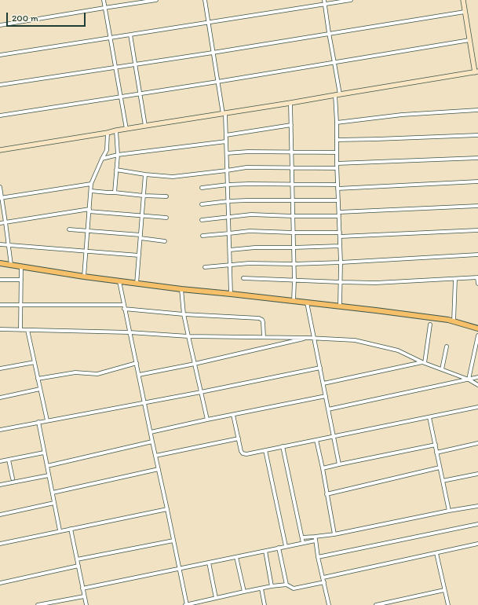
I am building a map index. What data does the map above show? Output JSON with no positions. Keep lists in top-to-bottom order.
{
  "scale_bar": "200 m"
}
